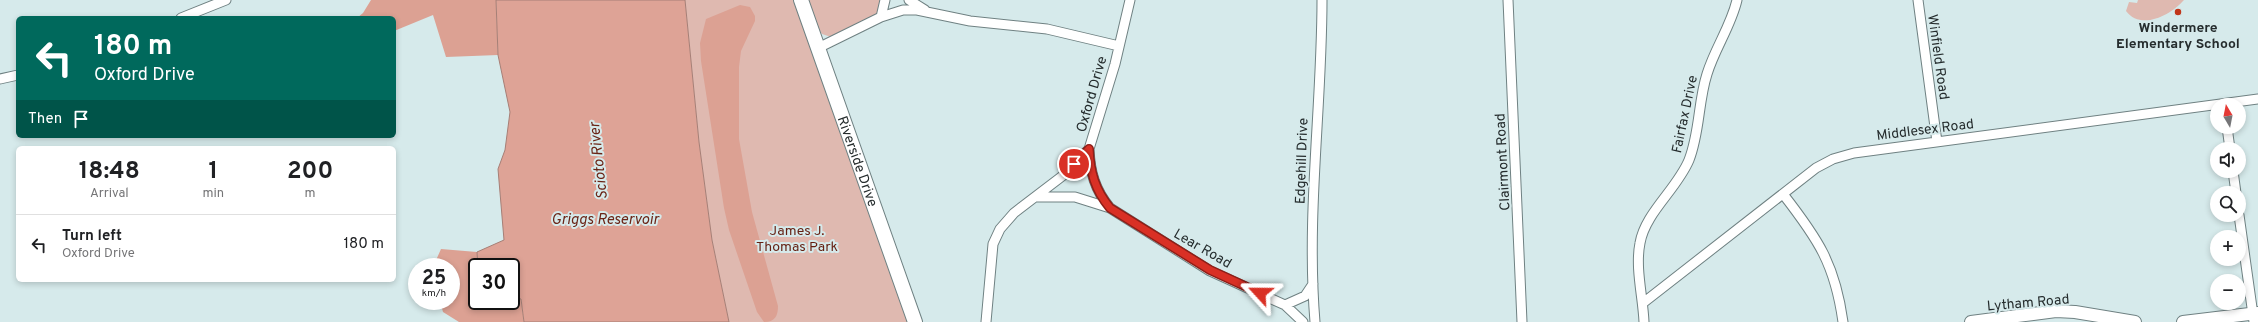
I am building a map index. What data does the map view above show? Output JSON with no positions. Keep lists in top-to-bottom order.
{
  "streets": {
    "main road": ["Riverside Drive"],
    "street": [
      "Winfield Road",
      "Oxford Drive",
      "Fairfax Drive",
      "Middlesex Road",
      "Edgehill Drive",
      "Clairmont Road",
      "Lear Road",
      "Lytham Road"
    ]
  },
  "crossings": [
    ["Winfield Road", "Middlesex Road"],
    ["Oxford Drive", "Lear Road"],
    ["Fairfax Drive", "Middlesex Road"]
  ],
  "water": ["Scioto River", "Griggs Reservoir"],
  "parks": ["James J. Thomas Park"],
  "places": ["Windermere Elementary School"],
  "north": "top",
  "page": {
    "turn": ["180 m", "Oxford Drive"],
    "map_buttons": ["+", "−"],
    "then": "Then",
    "eta": [
      "18:48",
      "Arrival",
      "1",
      "min",
      "200",
      "m"
    ],
    "list": [
      {
        "name": "Turn left",
        "note": "Oxford Drive",
        "value": "180 m"
      }
    ],
    "speed": "25 km/h",
    "limit": "30"
  }
}
